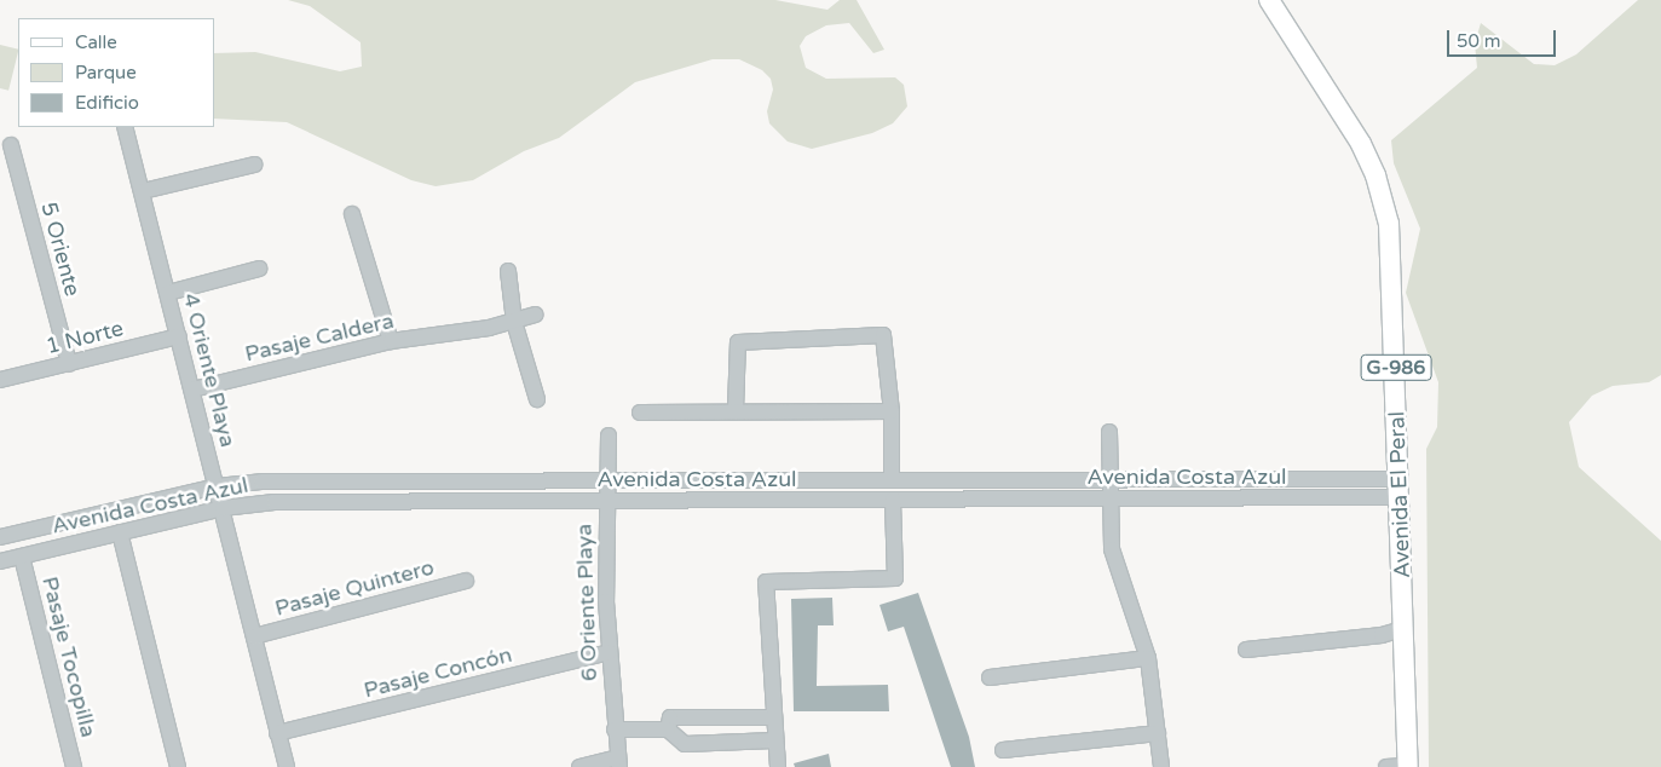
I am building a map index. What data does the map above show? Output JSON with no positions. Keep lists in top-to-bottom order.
{
  "streets": {
    "main road": ["G-986", "Avenida El Peral"],
    "street": [
      "5 Oriente",
      "1 Norte",
      "Pasaje Caldera",
      "4 Oriente Playa",
      "Avenida Costa Azul",
      "Pasaje Quintero",
      "6 Oriente Playa",
      "Pasaje Tocopilla",
      "Pasaje Concón"
    ]
  },
  "crossings": [
    ["5 Oriente", "1 Norte"],
    ["1 Norte", "4 Oriente Playa"],
    ["Pasaje Caldera", "4 Oriente Playa"],
    ["4 Oriente Playa", "Avenida Costa Azul"],
    ["4 Oriente Playa", "Pasaje Quintero"],
    ["4 Oriente Playa", "Pasaje Concón"],
    ["Avenida Costa Azul", "Avenida El Peral"],
    ["Avenida Costa Azul", "6 Oriente Playa"],
    ["Avenida Costa Azul", "Pasaje Tocopilla"],
    ["6 Oriente Playa", "Pasaje Concón"]
  ],
  "legend": ["Calle", "Parque", "Edificio"],
  "scale_bar": "50 m"
}
